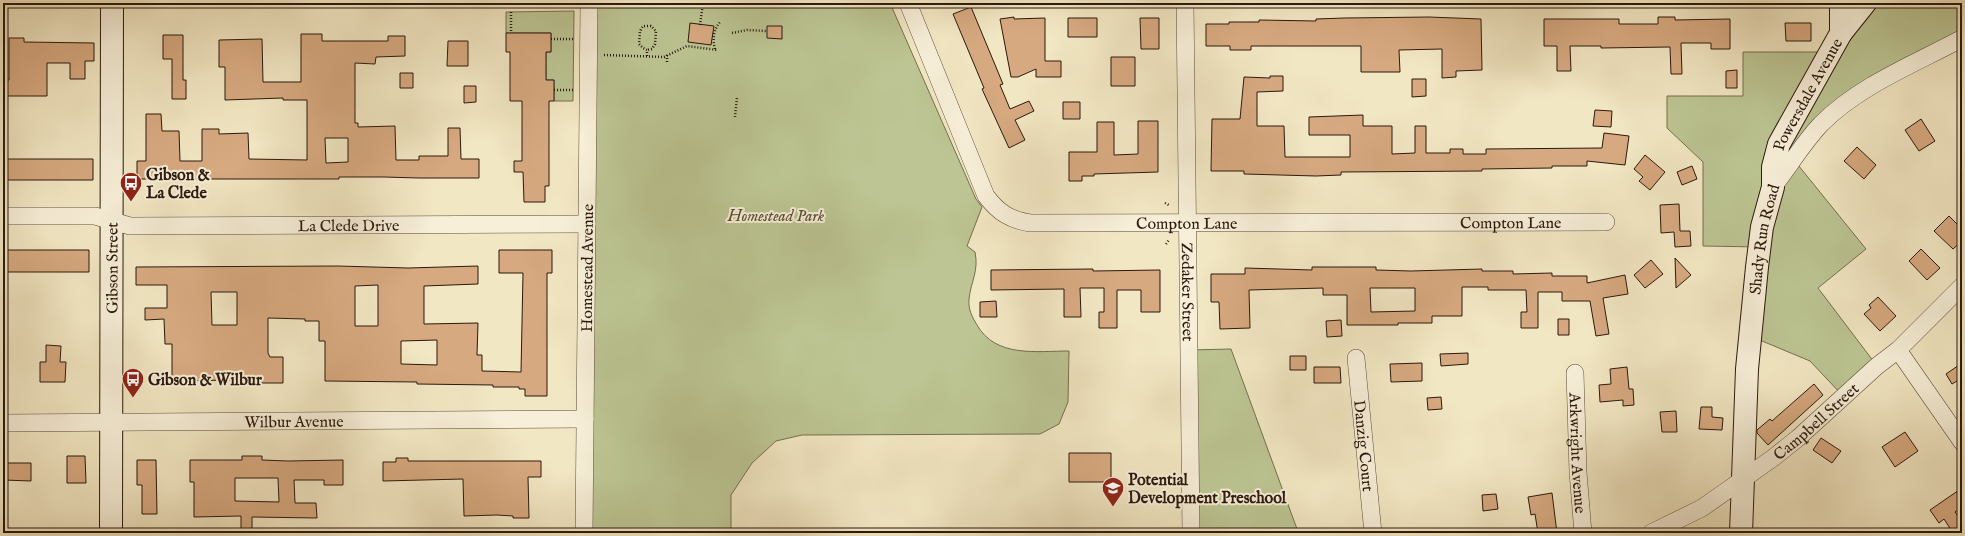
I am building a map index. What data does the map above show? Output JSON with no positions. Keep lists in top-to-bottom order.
{
  "streets": {
    "street": [
      "Powersdale Avenue",
      "Compton Lane",
      "La Clede Drive",
      "Shady Run Road",
      "Gibson Street",
      "Homestead Avenue",
      "Zedaker Street",
      "Wilbur Avenue",
      "Campbell Street",
      "Danzig Court",
      "Arkwright Avenue"
    ]
  },
  "crossings": [
    ["Powersdale Avenue", "Shady Run Road"],
    ["Compton Lane", "Zedaker Street"],
    ["La Clede Drive", "Gibson Street"],
    ["La Clede Drive", "Homestead Avenue"],
    ["Shady Run Road", "Campbell Street"],
    ["Gibson Street", "Wilbur Avenue"],
    ["Homestead Avenue", "Wilbur Avenue"]
  ],
  "parks": ["Homestead Park"],
  "places": {
    "bus stop": ["Gibson & La Clede", "Gibson & Wilbur"],
    "school or university": ["Potential Development Preschool"]
  }
}
